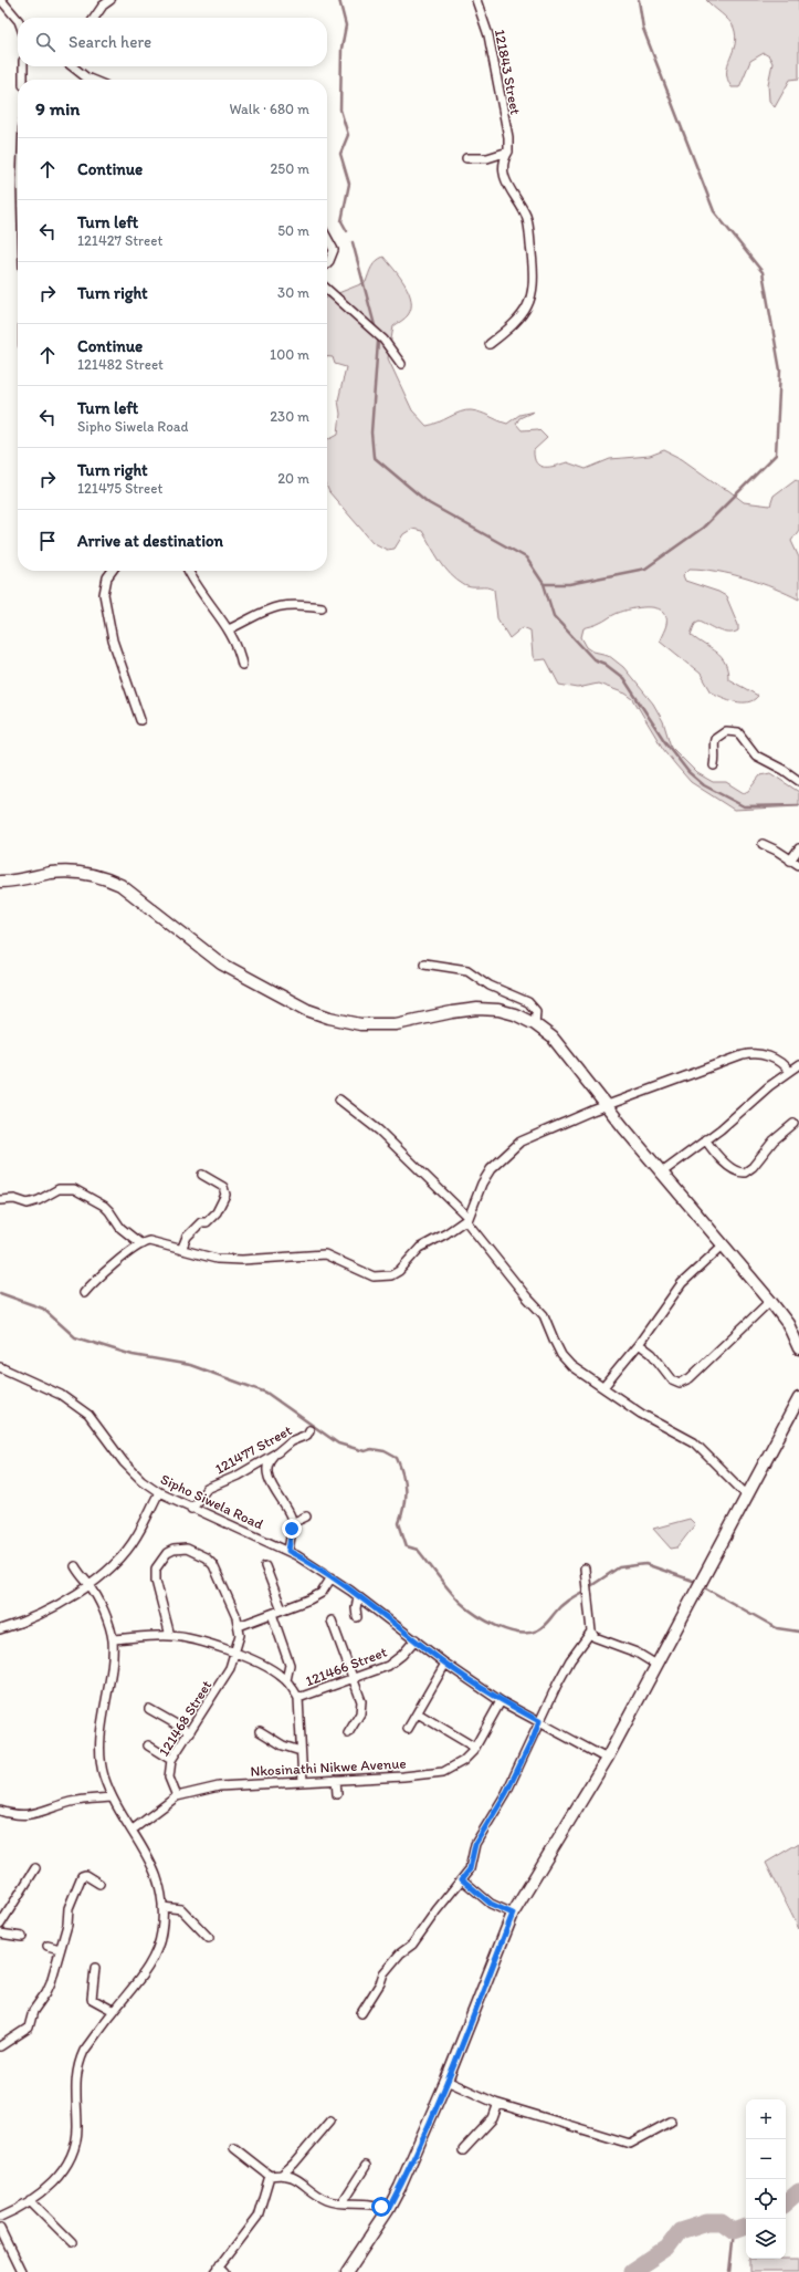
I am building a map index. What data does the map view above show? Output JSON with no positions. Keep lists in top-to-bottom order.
{
  "streets": {
    "street": [
      "121843 Street",
      "121477 Street",
      "Sipho Siwela Road",
      "121466 Street",
      "121468 Street",
      "Nkosinathi Nikwe Avenue"
    ]
  },
  "crossings": [
    ["121477 Street", "Sipho Siwela Road"],
    ["Sipho Siwela Road", "121466 Street"],
    ["Sipho Siwela Road", "Nkosinathi Nikwe Avenue"],
    ["121466 Street", "121468 Street"],
    ["121466 Street", "Nkosinathi Nikwe Avenue"],
    ["121468 Street", "Nkosinathi Nikwe Avenue"]
  ],
  "page": {
    "search": "Search here",
    "heading": ["9 min", "Walk · 680 m"],
    "list": [
      ["Continue", "250 m"],
      ["Turn left", "121427 Street", "50 m"],
      ["Turn right", "30 m"],
      ["Continue", "121482 Street", "100 m"],
      ["Turn left", "Sipho Siwela Road", "230 m"],
      ["Turn right", "121475 Street", "20 m"],
      "Arrive at destination"
    ],
    "map_buttons": ["+", "−"]
  }
}
